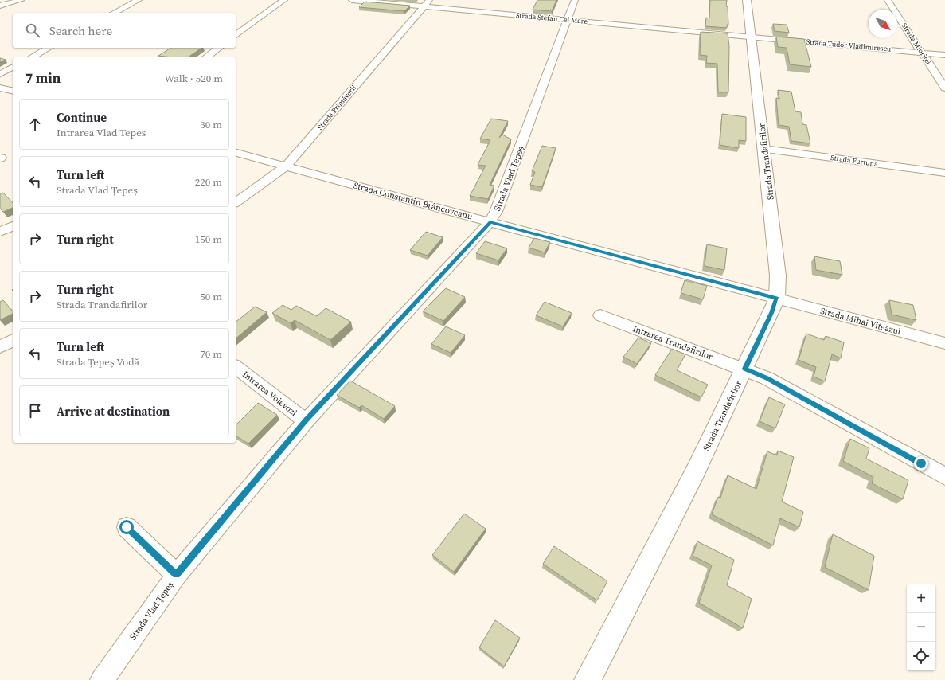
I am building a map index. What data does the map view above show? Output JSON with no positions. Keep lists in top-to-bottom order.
{
  "streets": {
    "main road": ["Strada Trandafirilor"],
    "street": [
      "Strada Ștefan Cel Mare",
      "Strada Mioriței",
      "Strada Tudor Vladimirescu",
      "Strada Primăverii",
      "Strada Furtuna",
      "Strada Vlad Țepeș",
      "Strada Constantin Brâncoveanu",
      "Strada Mihai Viteazul",
      "Intrarea Trandafirilor",
      "Intrarea Voievozi"
    ]
  },
  "crossings": [
    ["Strada Ștefan Cel Mare", "Strada Tudor Vladimirescu"],
    ["Strada Ștefan Cel Mare", "Strada Primăverii"],
    ["Strada Ștefan Cel Mare", "Strada Trandafirilor"],
    ["Strada Ștefan Cel Mare", "Strada Vlad Țepeș"],
    ["Strada Mioriței", "Strada Tudor Vladimirescu"],
    ["Strada Tudor Vladimirescu", "Strada Trandafirilor"],
    ["Strada Primăverii", "Strada Constantin Brâncoveanu"],
    ["Strada Furtuna", "Strada Trandafirilor"],
    ["Strada Trandafirilor", "Strada Constantin Brâncoveanu"],
    ["Strada Trandafirilor", "Strada Mihai Viteazul"],
    ["Strada Trandafirilor", "Intrarea Trandafirilor"],
    ["Strada Vlad Țepeș", "Strada Constantin Brâncoveanu"],
    ["Strada Vlad Țepeș", "Intrarea Voievozi"],
    ["Strada Constantin Brâncoveanu", "Strada Mihai Viteazul"]
  ],
  "north": "bottom right",
  "page": {
    "search": "Search here",
    "heading": ["7 min", "Walk · 520 m"],
    "list": [
      ["Continue", "Intrarea Vlad Tepes", "30 m"],
      ["Turn left", "Strada Vlad Țepeș", "220 m"],
      ["Turn right", "150 m"],
      ["Turn right", "Strada Trandafirilor", "50 m"],
      ["Turn left", "Strada Țepeș Vodă", "70 m"],
      "Arrive at destination"
    ],
    "map_buttons": ["+", "−"]
  }
}
